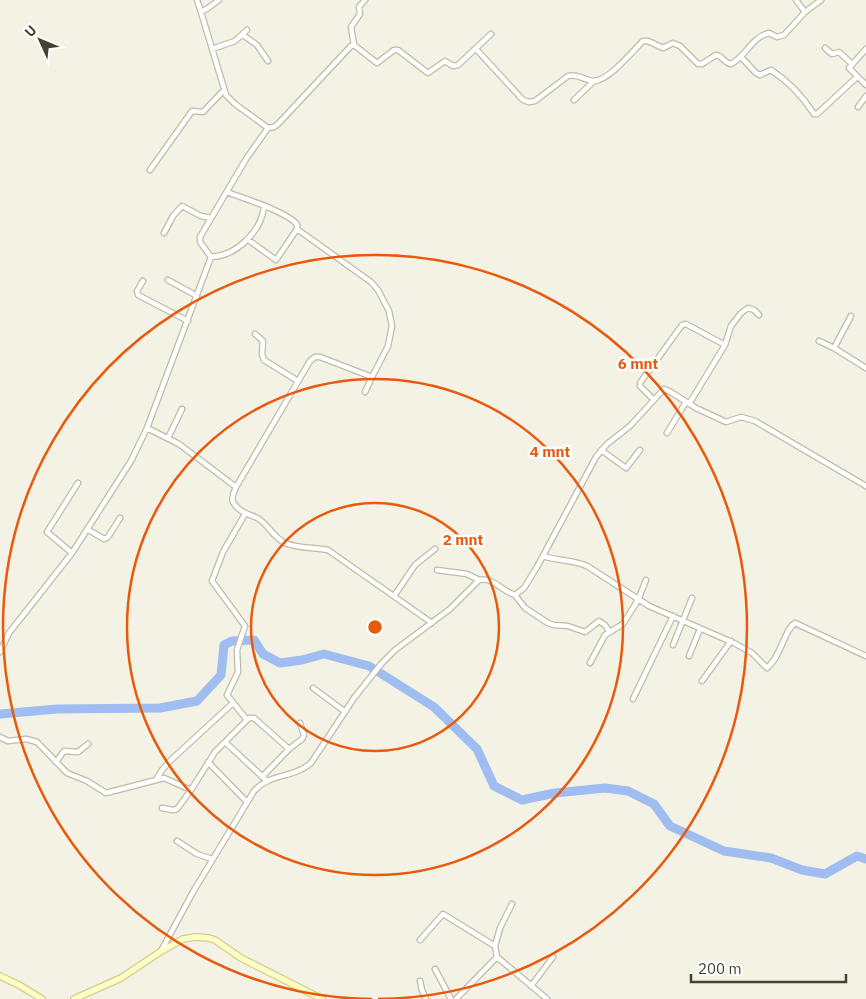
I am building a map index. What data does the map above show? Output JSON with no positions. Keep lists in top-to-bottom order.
{
  "scale_bar": "200 m",
  "north": "top left",
  "rings": ["6 mnt", "4 mnt", "2 mnt"]
}
